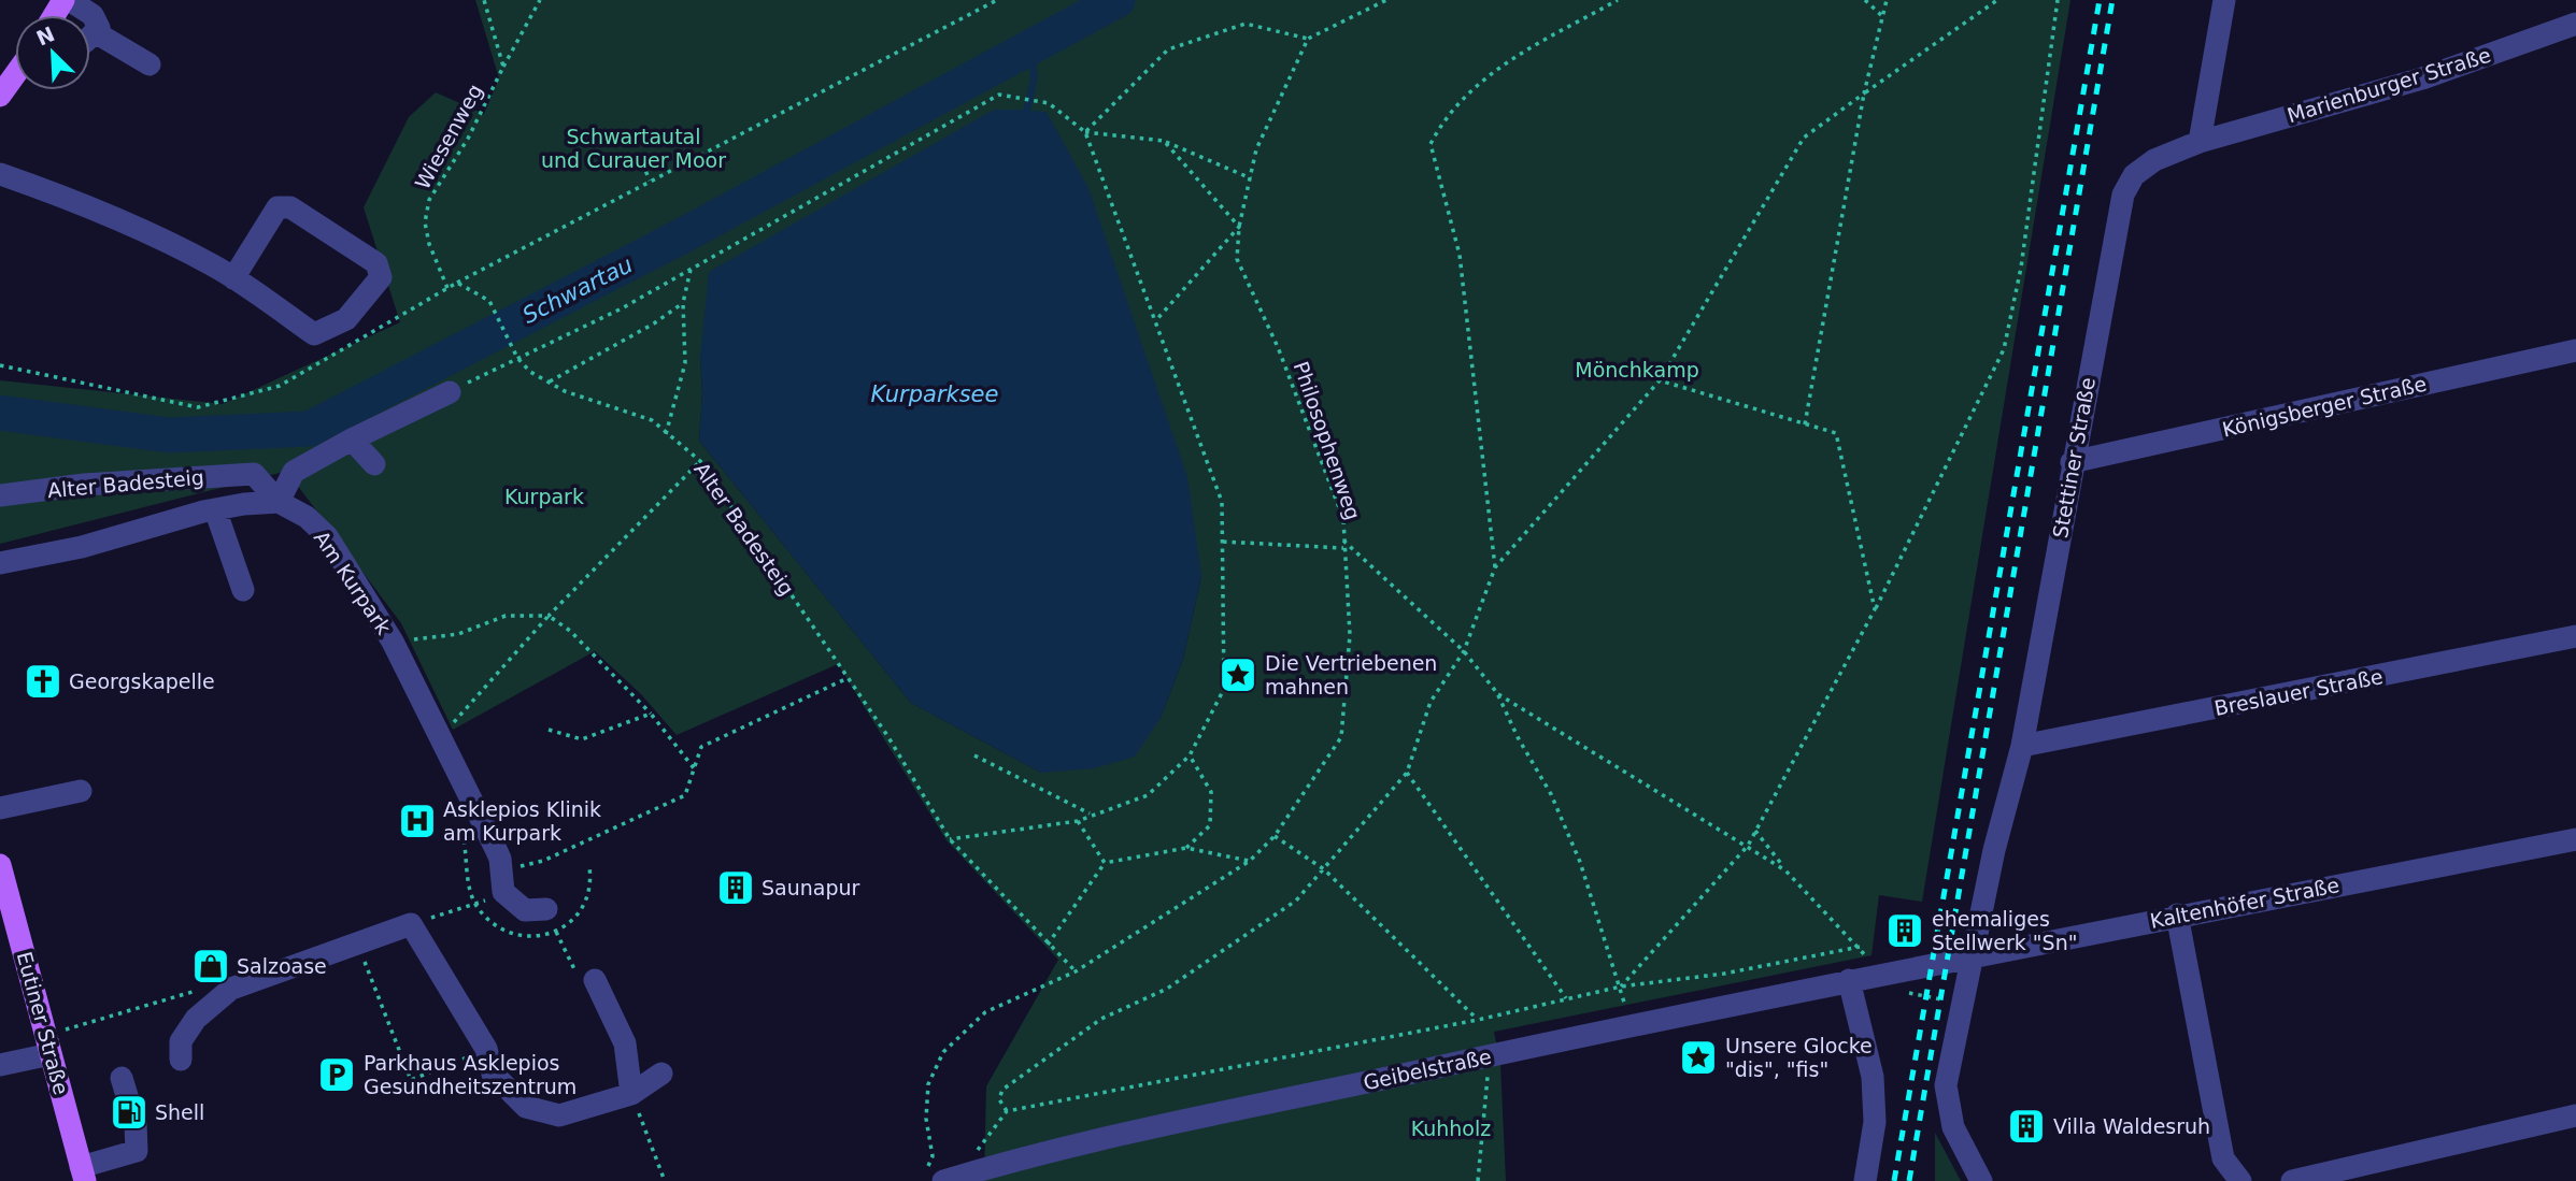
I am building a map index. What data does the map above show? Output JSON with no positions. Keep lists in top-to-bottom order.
{
  "streets": {
    "main road": ["Eutiner Straße"],
    "street": [
      "Marienburger Straße",
      "Königsberger Straße",
      "Stettiner Straße",
      "Alter Badesteig",
      "Am Kurpark",
      "Breslauer Straße",
      "Kaltenhöfer Straße",
      "Geibelstraße"
    ],
    "path": ["Wiesenweg", "Philosophenweg"]
  },
  "crossings": [
    ["Marienburger Straße", "Stettiner Straße"],
    ["Königsberger Straße", "Stettiner Straße"],
    ["Philosophenweg", "Alter Badesteig"],
    ["Philosophenweg", "Geibelstraße"],
    ["Stettiner Straße", "Breslauer Straße"],
    ["Stettiner Straße", "Kaltenhöfer Straße"],
    ["Alter Badesteig", "Am Kurpark"],
    ["Kaltenhöfer Straße", "Geibelstraße"]
  ],
  "water": ["Schwartau", "Kurparksee"],
  "parks": [
    "Schwartautal und Curauer Moor",
    "Mönchkamp",
    "Kurpark",
    "Kuhholz"
  ],
  "places": {
    "place": ["Die Vertriebenen mahnen", "Unsere Glocke \"dis\", \"fis\""],
    "church": ["Georgskapelle"],
    "hospital": ["Asklepios Klinik am Kurpark"],
    "building": ["Saunapur", "ehemaliges Stellwerk \"Sn\"", "Villa Waldesruh"],
    "shop": ["Salzoase"],
    "parking": ["Parkhaus Asklepios Gesundheitszentrum"],
    "fuel station": ["Shell"]
  },
  "north": "top left"
}
